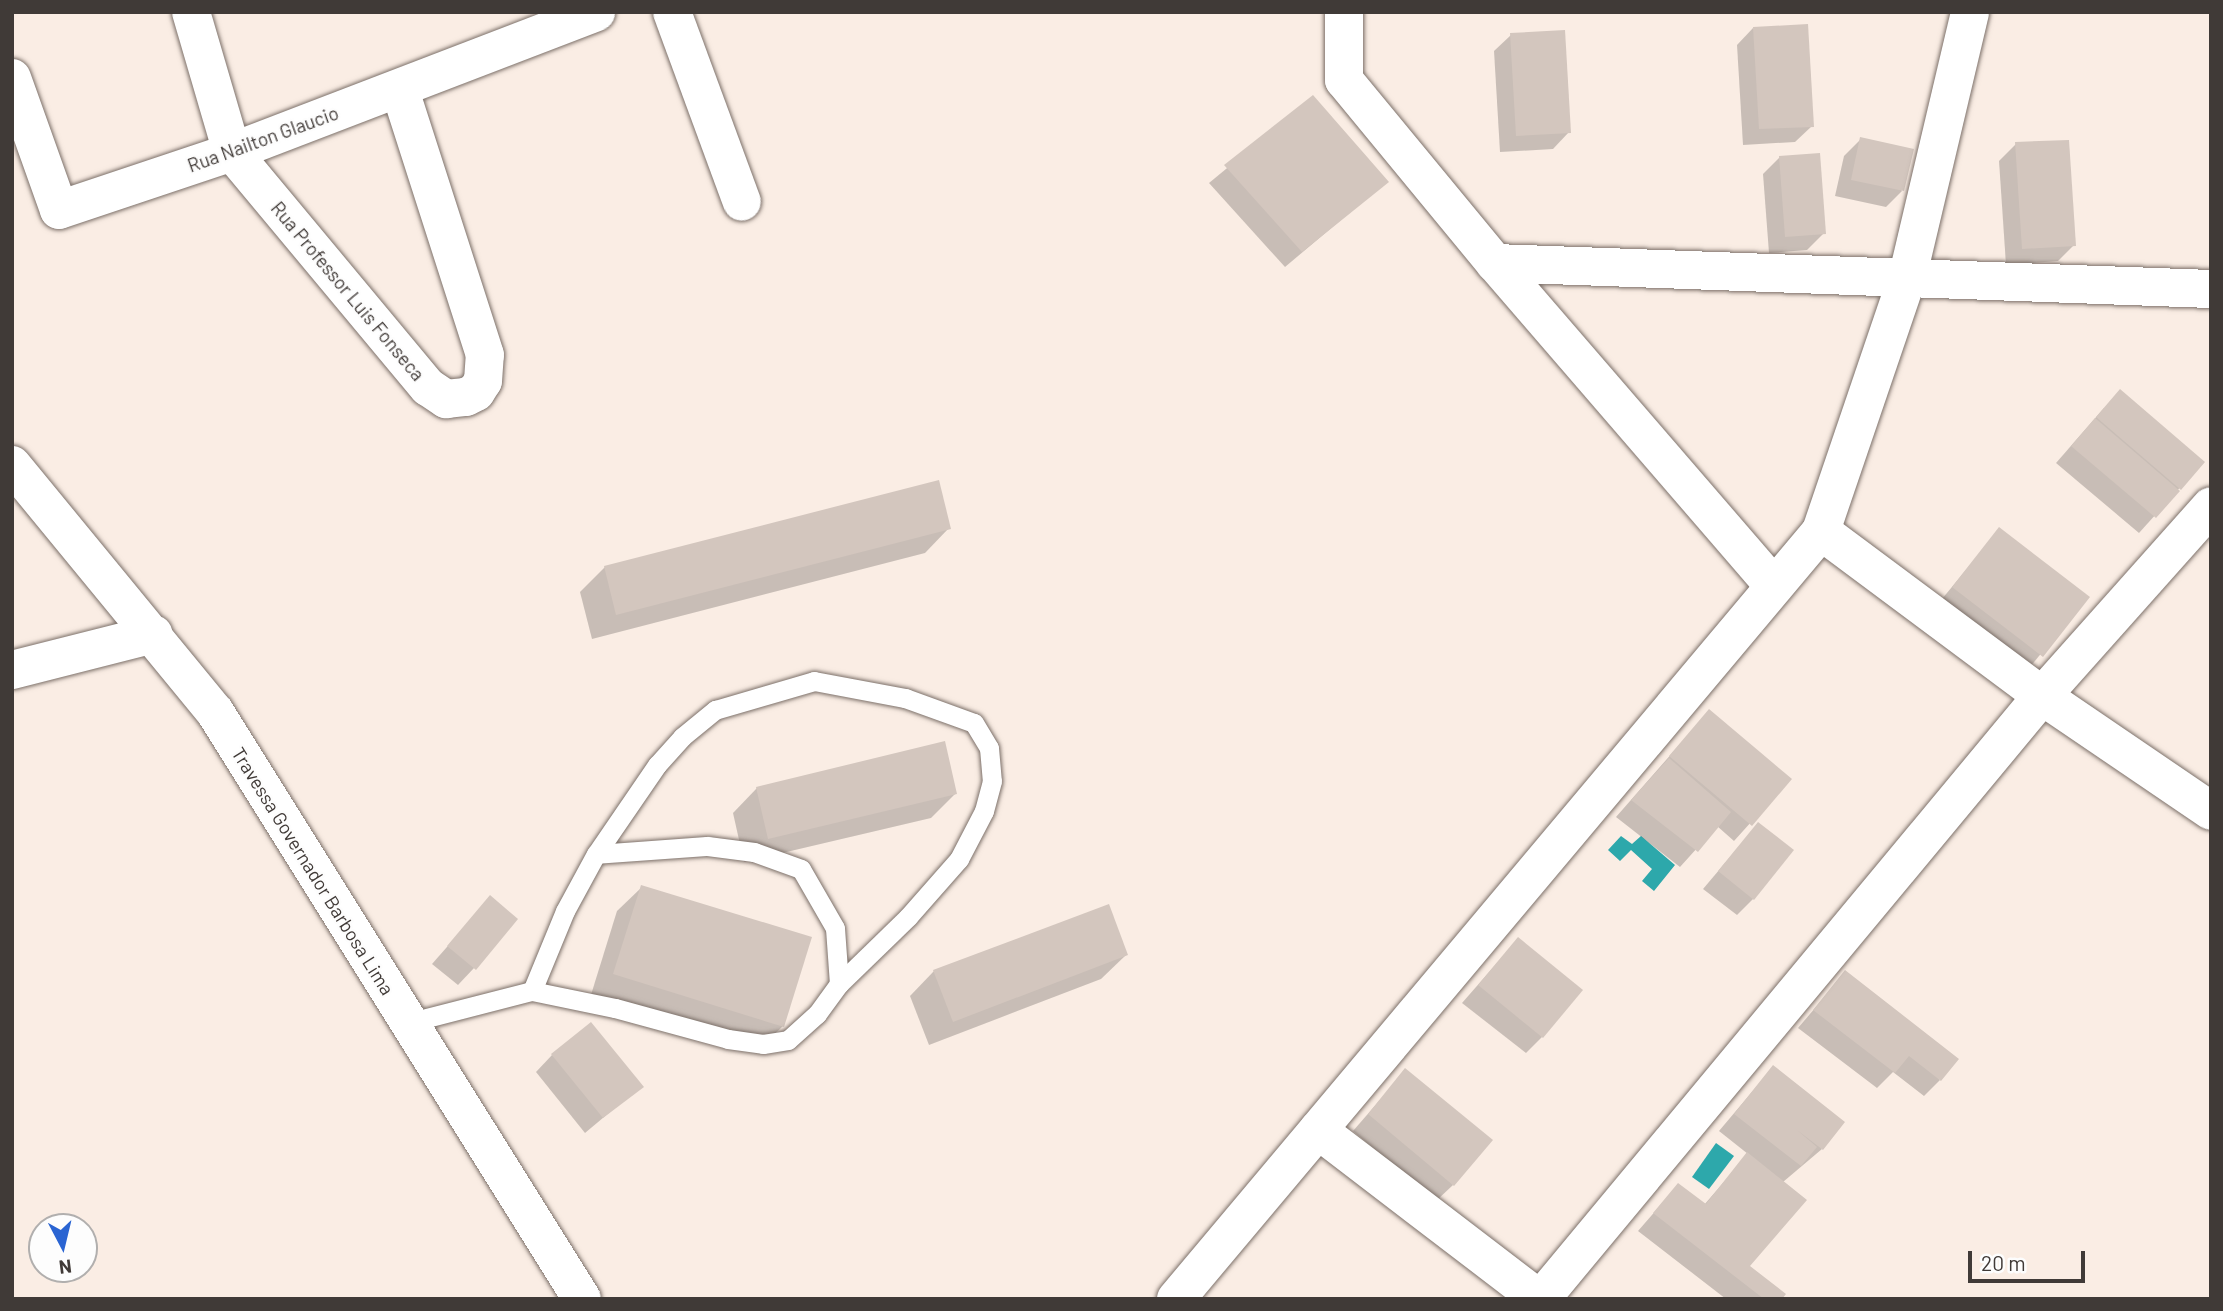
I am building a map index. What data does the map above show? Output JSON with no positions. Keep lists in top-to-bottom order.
{
  "streets": {
    "street": ["Rua Nailton Glaucio", "Rua Professor Luis Fonseca", "Travessa Governador Barbosa Lima"]
  },
  "crossings": [
    ["Rua Nailton Glaucio", "Rua Professor Luis Fonseca"]
  ],
  "scale_bar": "20 m",
  "north": "bottom"
}
